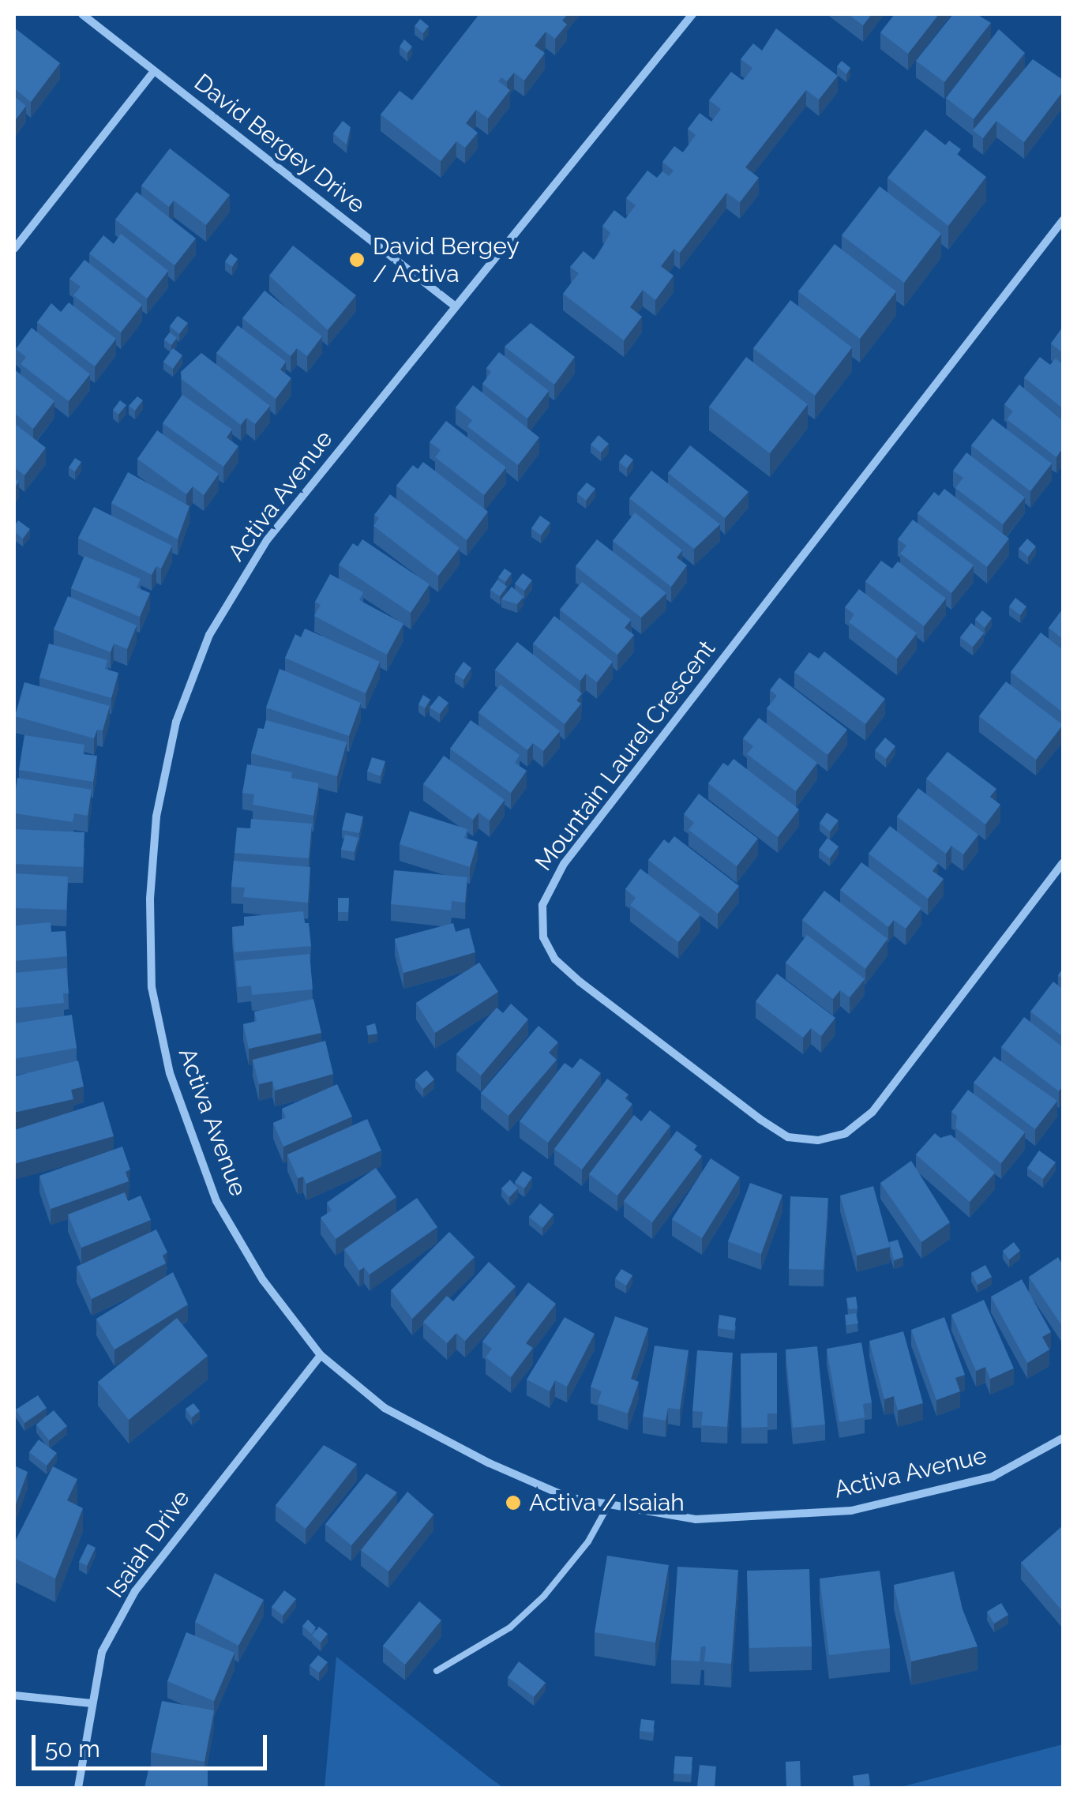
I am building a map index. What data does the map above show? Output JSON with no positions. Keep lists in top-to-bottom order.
{
  "streets": {
    "street": [
      "David Bergey Drive",
      "Activa Avenue",
      "Mountain Laurel Crescent",
      "Isaiah Drive"
    ]
  },
  "crossings": [
    ["David Bergey Drive", "Activa Avenue"],
    ["Activa Avenue", "Isaiah Drive"]
  ],
  "places": ["David Bergey / Activa", "Activa / Isaiah"],
  "scale_bar": "50 m"
}
